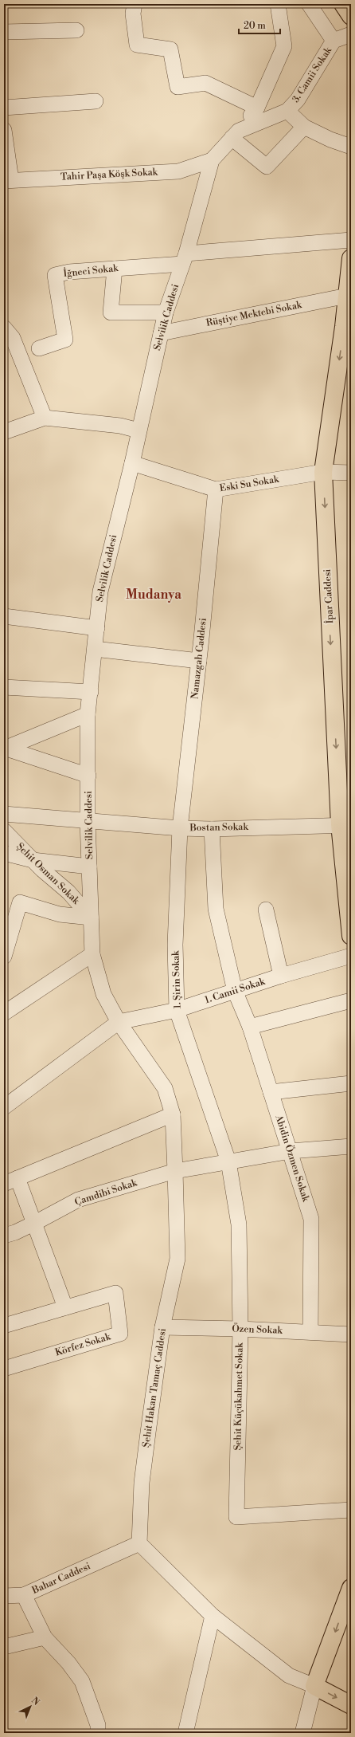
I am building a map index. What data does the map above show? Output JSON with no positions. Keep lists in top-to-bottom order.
{
  "streets": {
    "main road": ["İpar Caddesi"],
    "street": [
      "3. Camii Sokak",
      "Tahir Paşa Köşk Sokak",
      "İğneci Sokak",
      "Rüştiye Mektebi Sokak",
      "Selvilik Caddesi",
      "Eski Su Sokak",
      "Namazgah Caddesi",
      "Bostan Sokak",
      "Şehit Osman Sokak",
      "1. Şirin Sokak",
      "1. Camii Sokak",
      "Abidin Özmen Sokak",
      "Çamdibi Sokak",
      "Özen Sokak",
      "Körfez Sokak",
      "Şehit Hakan Tamaç Caddesi",
      "Şehit Küçükahmet Sokak",
      "Bahar Caddesi"
    ]
  },
  "crossings": [
    ["3. Camii Sokak", "Tahir Paşa Köşk Sokak"],
    ["3. Camii Sokak", "Selvilik Caddesi"],
    ["Tahir Paşa Köşk Sokak", "Selvilik Caddesi"],
    ["İğneci Sokak", "Selvilik Caddesi"],
    ["Rüştiye Mektebi Sokak", "Selvilik Caddesi"],
    ["Rüştiye Mektebi Sokak", "İpar Caddesi"],
    ["Selvilik Caddesi", "Eski Su Sokak"],
    ["Selvilik Caddesi", "Bostan Sokak"],
    ["Selvilik Caddesi", "Şehit Osman Sokak"],
    ["Selvilik Caddesi", "1. Camii Sokak"],
    ["Selvilik Caddesi", "Şehit Hakan Tamaç Caddesi"],
    ["Eski Su Sokak", "İpar Caddesi"],
    ["Eski Su Sokak", "Namazgah Caddesi"],
    ["İpar Caddesi", "Bostan Sokak"],
    ["Namazgah Caddesi", "Bostan Sokak"],
    ["Namazgah Caddesi", "1. Şirin Sokak"],
    ["Bostan Sokak", "1. Şirin Sokak"],
    ["Bostan Sokak", "Abidin Özmen Sokak"],
    ["1. Şirin Sokak", "1. Camii Sokak"],
    ["1. Şirin Sokak", "Çamdibi Sokak"],
    ["1. Şirin Sokak", "Şehit Küçükahmet Sokak"],
    ["1. Camii Sokak", "Abidin Özmen Sokak"],
    ["1. Camii Sokak", "Şehit Hakan Tamaç Caddesi"],
    ["Abidin Özmen Sokak", "Çamdibi Sokak"],
    ["Abidin Özmen Sokak", "Özen Sokak"],
    ["Çamdibi Sokak", "Şehit Hakan Tamaç Caddesi"],
    ["Çamdibi Sokak", "Şehit Küçükahmet Sokak"],
    ["Özen Sokak", "Şehit Hakan Tamaç Caddesi"],
    ["Özen Sokak", "Şehit Küçükahmet Sokak"],
    ["Şehit Hakan Tamaç Caddesi", "Bahar Caddesi"]
  ],
  "one_way": ["İpar Caddesi"],
  "districts": ["Mudanya"],
  "scale_bar": "20 m",
  "north": "top right"
}
